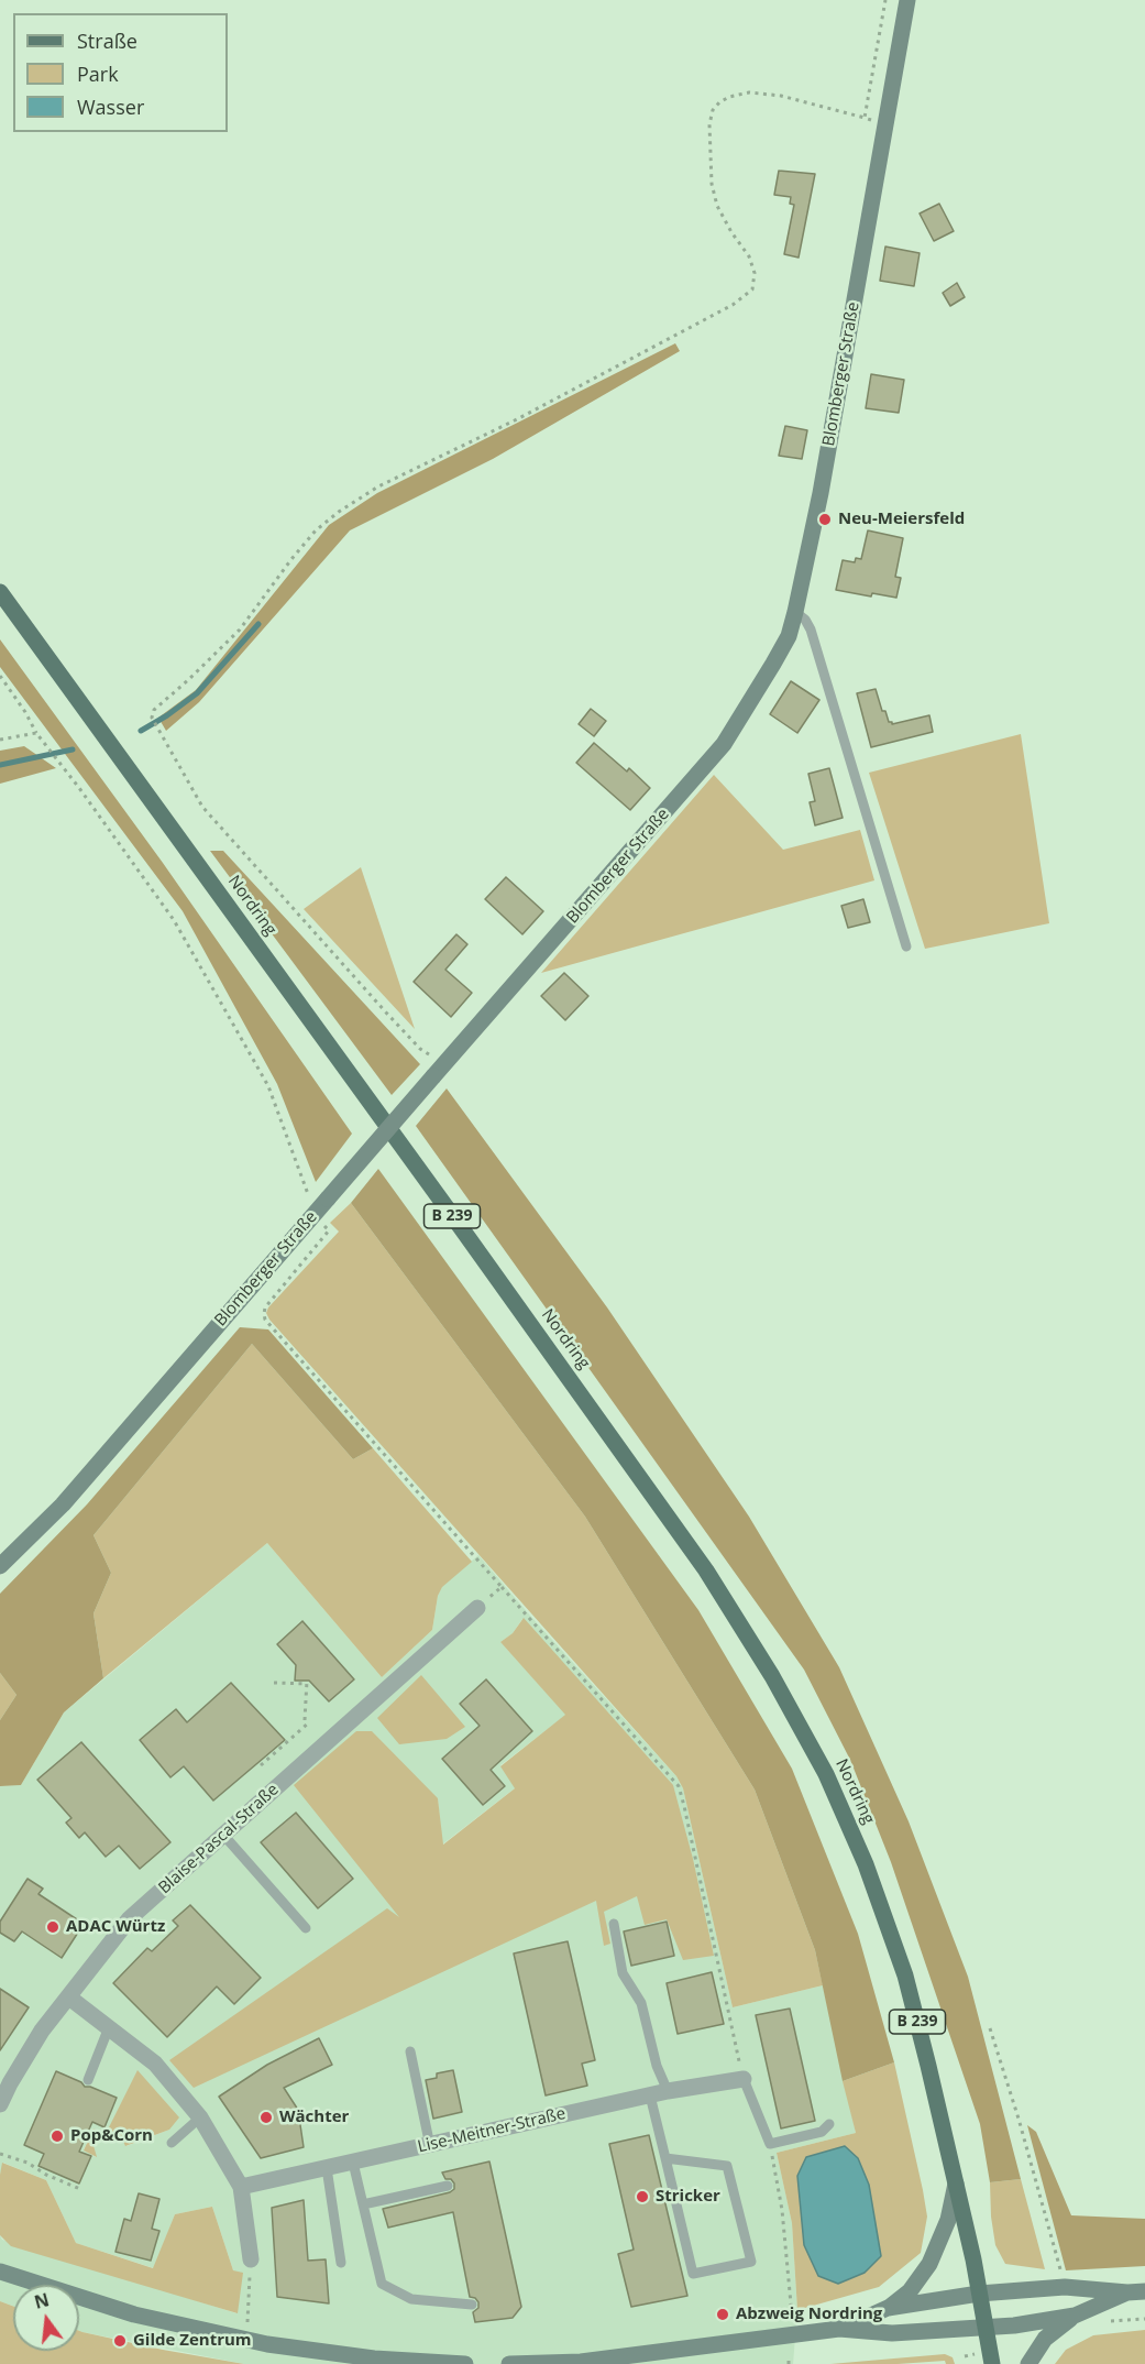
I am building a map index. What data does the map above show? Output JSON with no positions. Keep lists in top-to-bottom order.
{
  "streets": {
    "main road": ["Blomberger Straße", "Nordring", "B 239"],
    "street": ["Blaise-Pascal-Straße", "Lise-Meitner-Straße"]
  },
  "crossings": [
    ["Nordring", "B 239"]
  ],
  "places": [
    "Neu-Meiersfeld",
    "ADAC Würtz",
    "Wächter",
    "Pop&Corn",
    "Stricker",
    "Abzweig Nordring",
    "Gilde Zentrum"
  ],
  "legend": ["Straße", "Park", "Wasser"],
  "north": "top"
}
